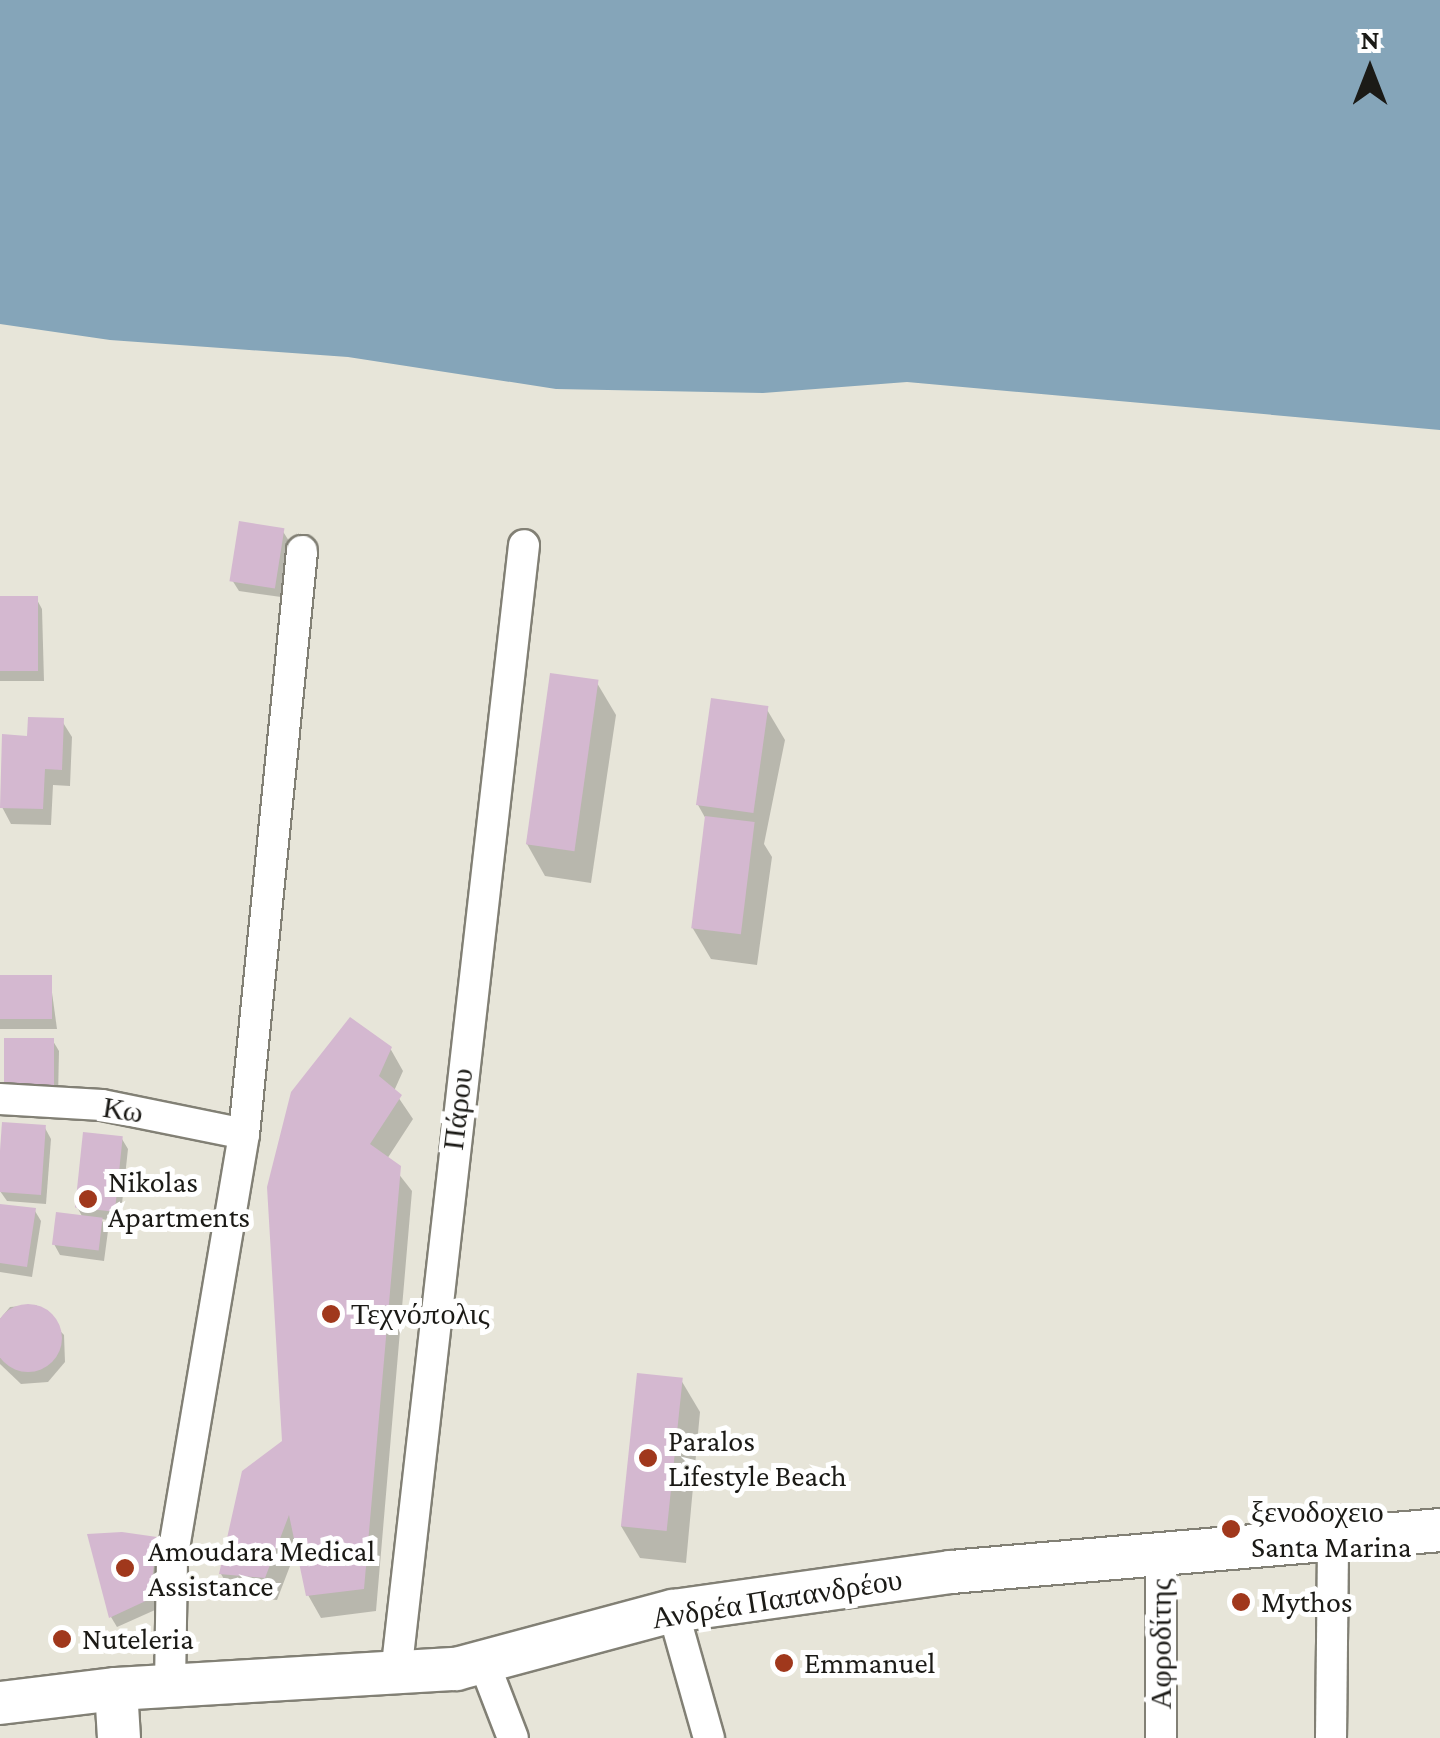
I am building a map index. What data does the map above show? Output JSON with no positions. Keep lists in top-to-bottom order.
{
  "streets": {
    "main road": ["Ανδρέα Παπανδρέου"],
    "street": ["Πάρου", "Κω", "Αφροδίτης"]
  },
  "crossings": [
    ["Πάρου", "Ανδρέα Παπανδρέου"],
    ["Ανδρέα Παπανδρέου", "Αφροδίτης"]
  ],
  "places": [
    "Nikolas Apartments",
    "Τεχνόπολις",
    "Paralos Lifestyle Beach",
    "ξενοδοχειο Santa Marina",
    "Amoudara Medical Assistance",
    "Mythos",
    "Nuteleria",
    "Emmanuel"
  ],
  "north": "top"
}
